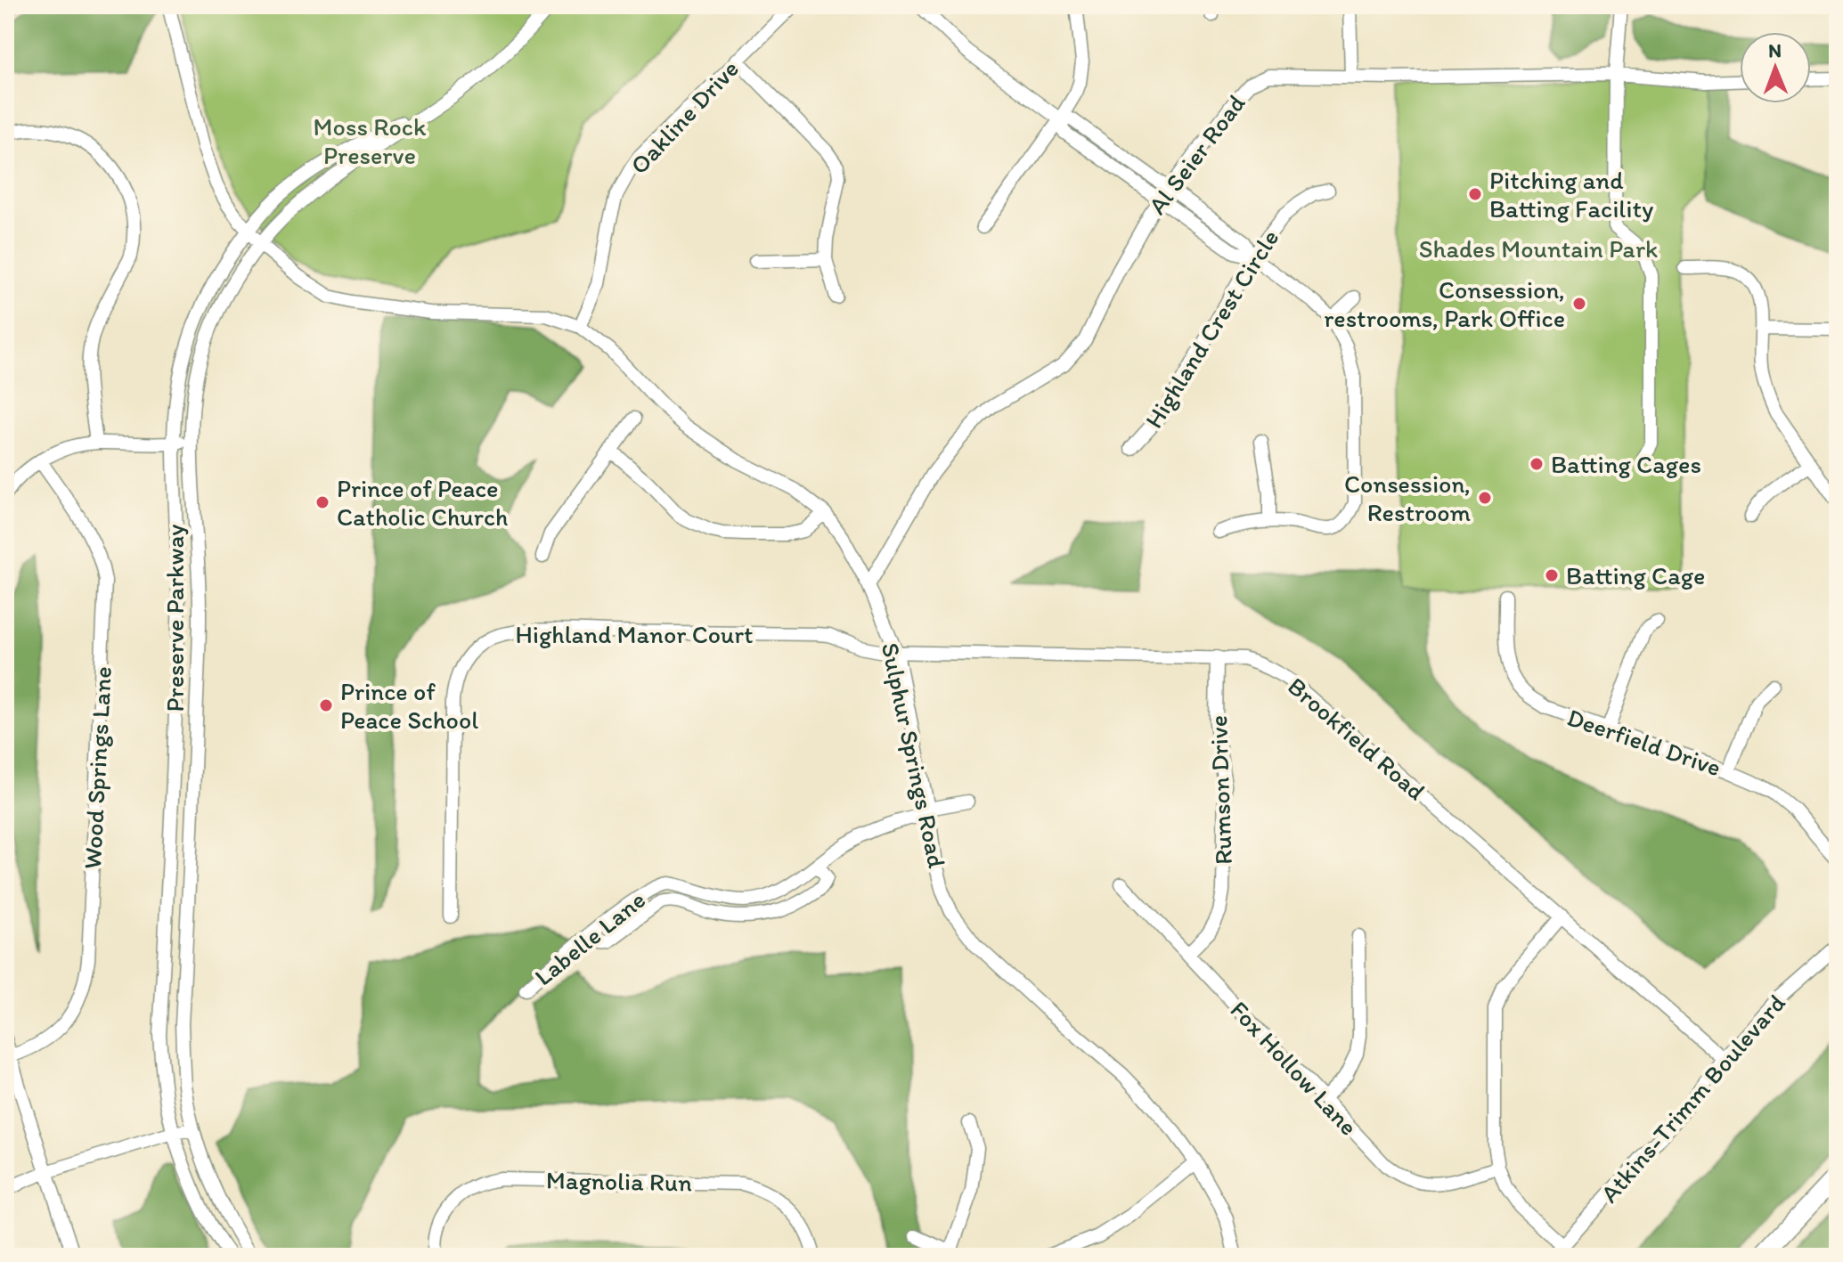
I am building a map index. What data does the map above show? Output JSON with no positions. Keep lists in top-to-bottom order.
{
  "streets": {
    "street": [
      "Oakline Drive",
      "Al Seier Road",
      "Highland Crest Circle",
      "Preserve Parkway",
      "Highland Manor Court",
      "Brookfield Road",
      "Deerfield Drive",
      "Sulphur Springs Road",
      "Wood Springs Lane",
      "Rumson Drive",
      "Labelle Lane",
      "Fox Hollow Lane",
      "Atkins-Trimm Boulevard",
      "Magnolia Run"
    ]
  },
  "crossings": [
    ["Oakline Drive", "Sulphur Springs Road"],
    ["Al Seier Road", "Sulphur Springs Road"],
    ["Preserve Parkway", "Sulphur Springs Road"],
    ["Highland Manor Court", "Brookfield Road"],
    ["Highland Manor Court", "Sulphur Springs Road"],
    ["Brookfield Road", "Sulphur Springs Road"],
    ["Brookfield Road", "Rumson Drive"],
    ["Brookfield Road", "Atkins-Trimm Boulevard"],
    ["Sulphur Springs Road", "Labelle Lane"],
    ["Rumson Drive", "Fox Hollow Lane"]
  ],
  "parks": ["Moss Rock Preserve", "Shades Mountain Park"],
  "places": [
    "Pitching and Batting Facility",
    "Consession, restrooms, Park Office",
    "Batting Cages",
    "Consession, Restroom",
    "Prince of Peace Catholic Church",
    "Batting Cage",
    "Prince of Peace School"
  ],
  "north": "top"
}
